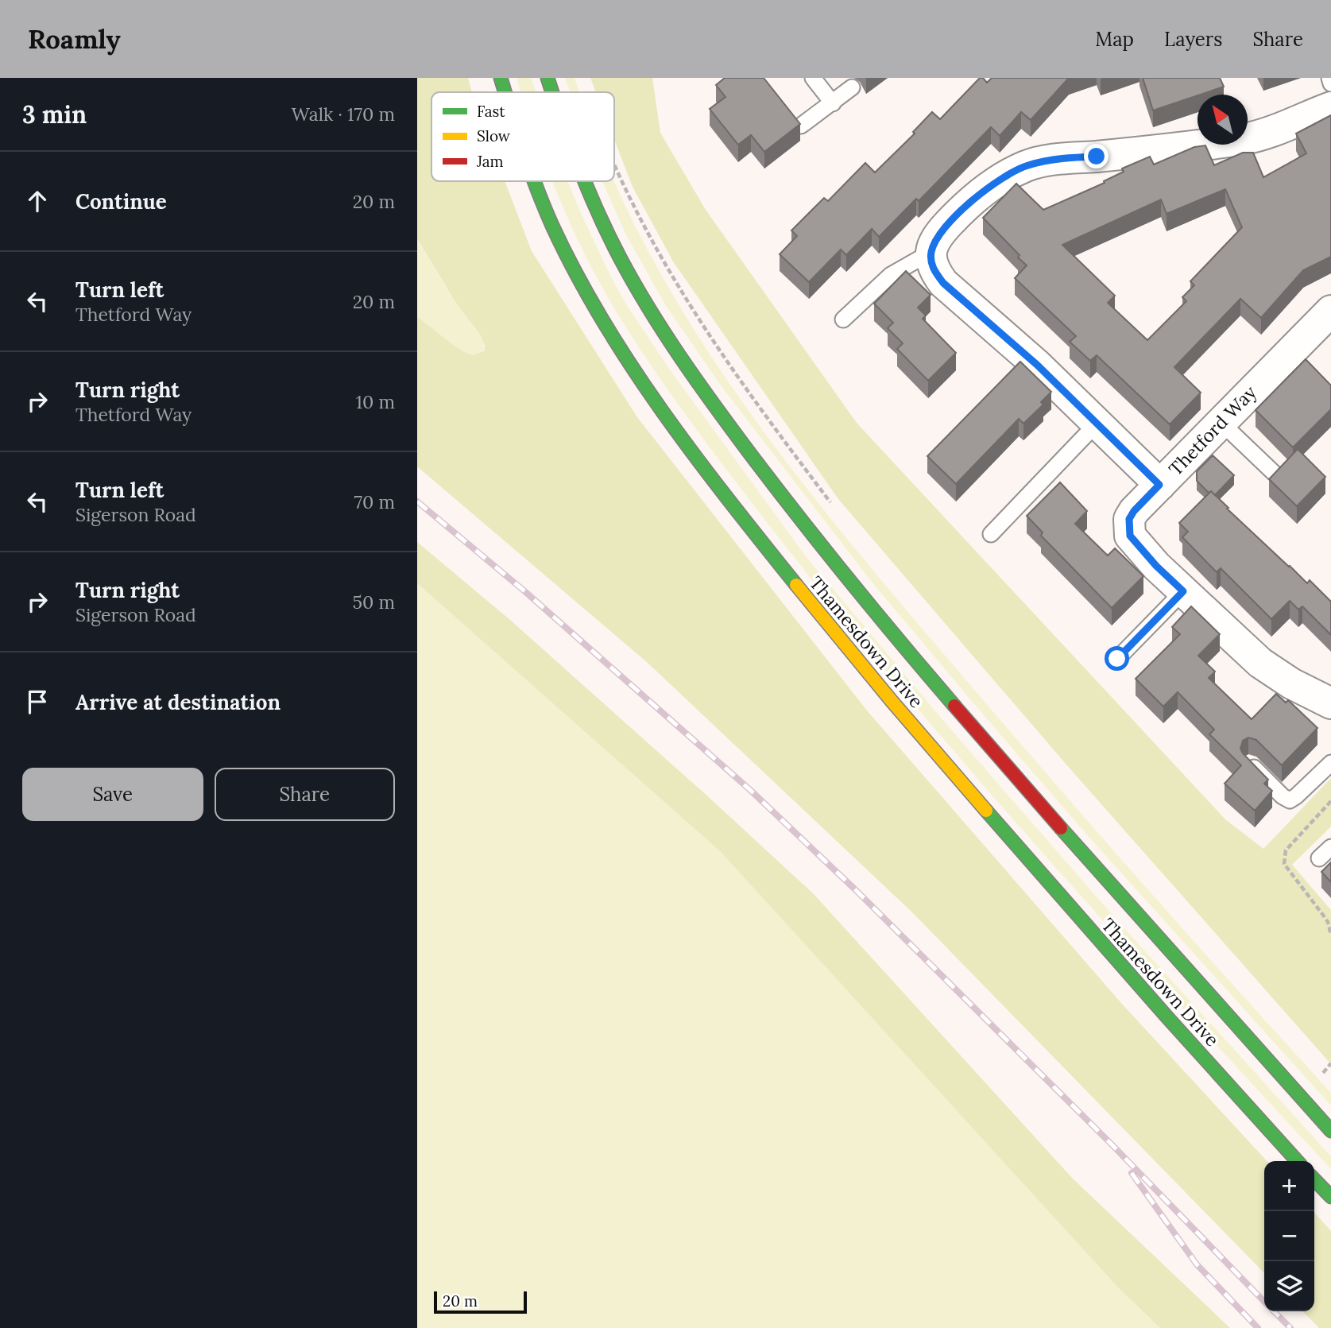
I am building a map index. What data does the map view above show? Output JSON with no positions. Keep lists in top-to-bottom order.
{
  "streets": {
    "main road": ["Thamesdown Drive"],
    "street": ["Thetford Way"]
  },
  "legend": ["Fast", "Slow", "Jam"],
  "scale_bar": "20 m",
  "north": "top left",
  "page": {
    "header": "Roamly",
    "nav": ["Map", "Layers", "Share"],
    "heading": ["3 min", "Walk · 170 m"],
    "list": [
      ["Continue", "20 m"],
      ["Turn left", "Thetford Way", "20 m"],
      ["Turn right", "Thetford Way", "10 m"],
      ["Turn left", "Sigerson Road", "70 m"],
      ["Turn right", "Sigerson Road", "50 m"],
      "Arrive at destination"
    ],
    "buttons": ["Save", "Share"],
    "map_buttons": ["+", "−"],
    "scale": "20 m"
  }
}
